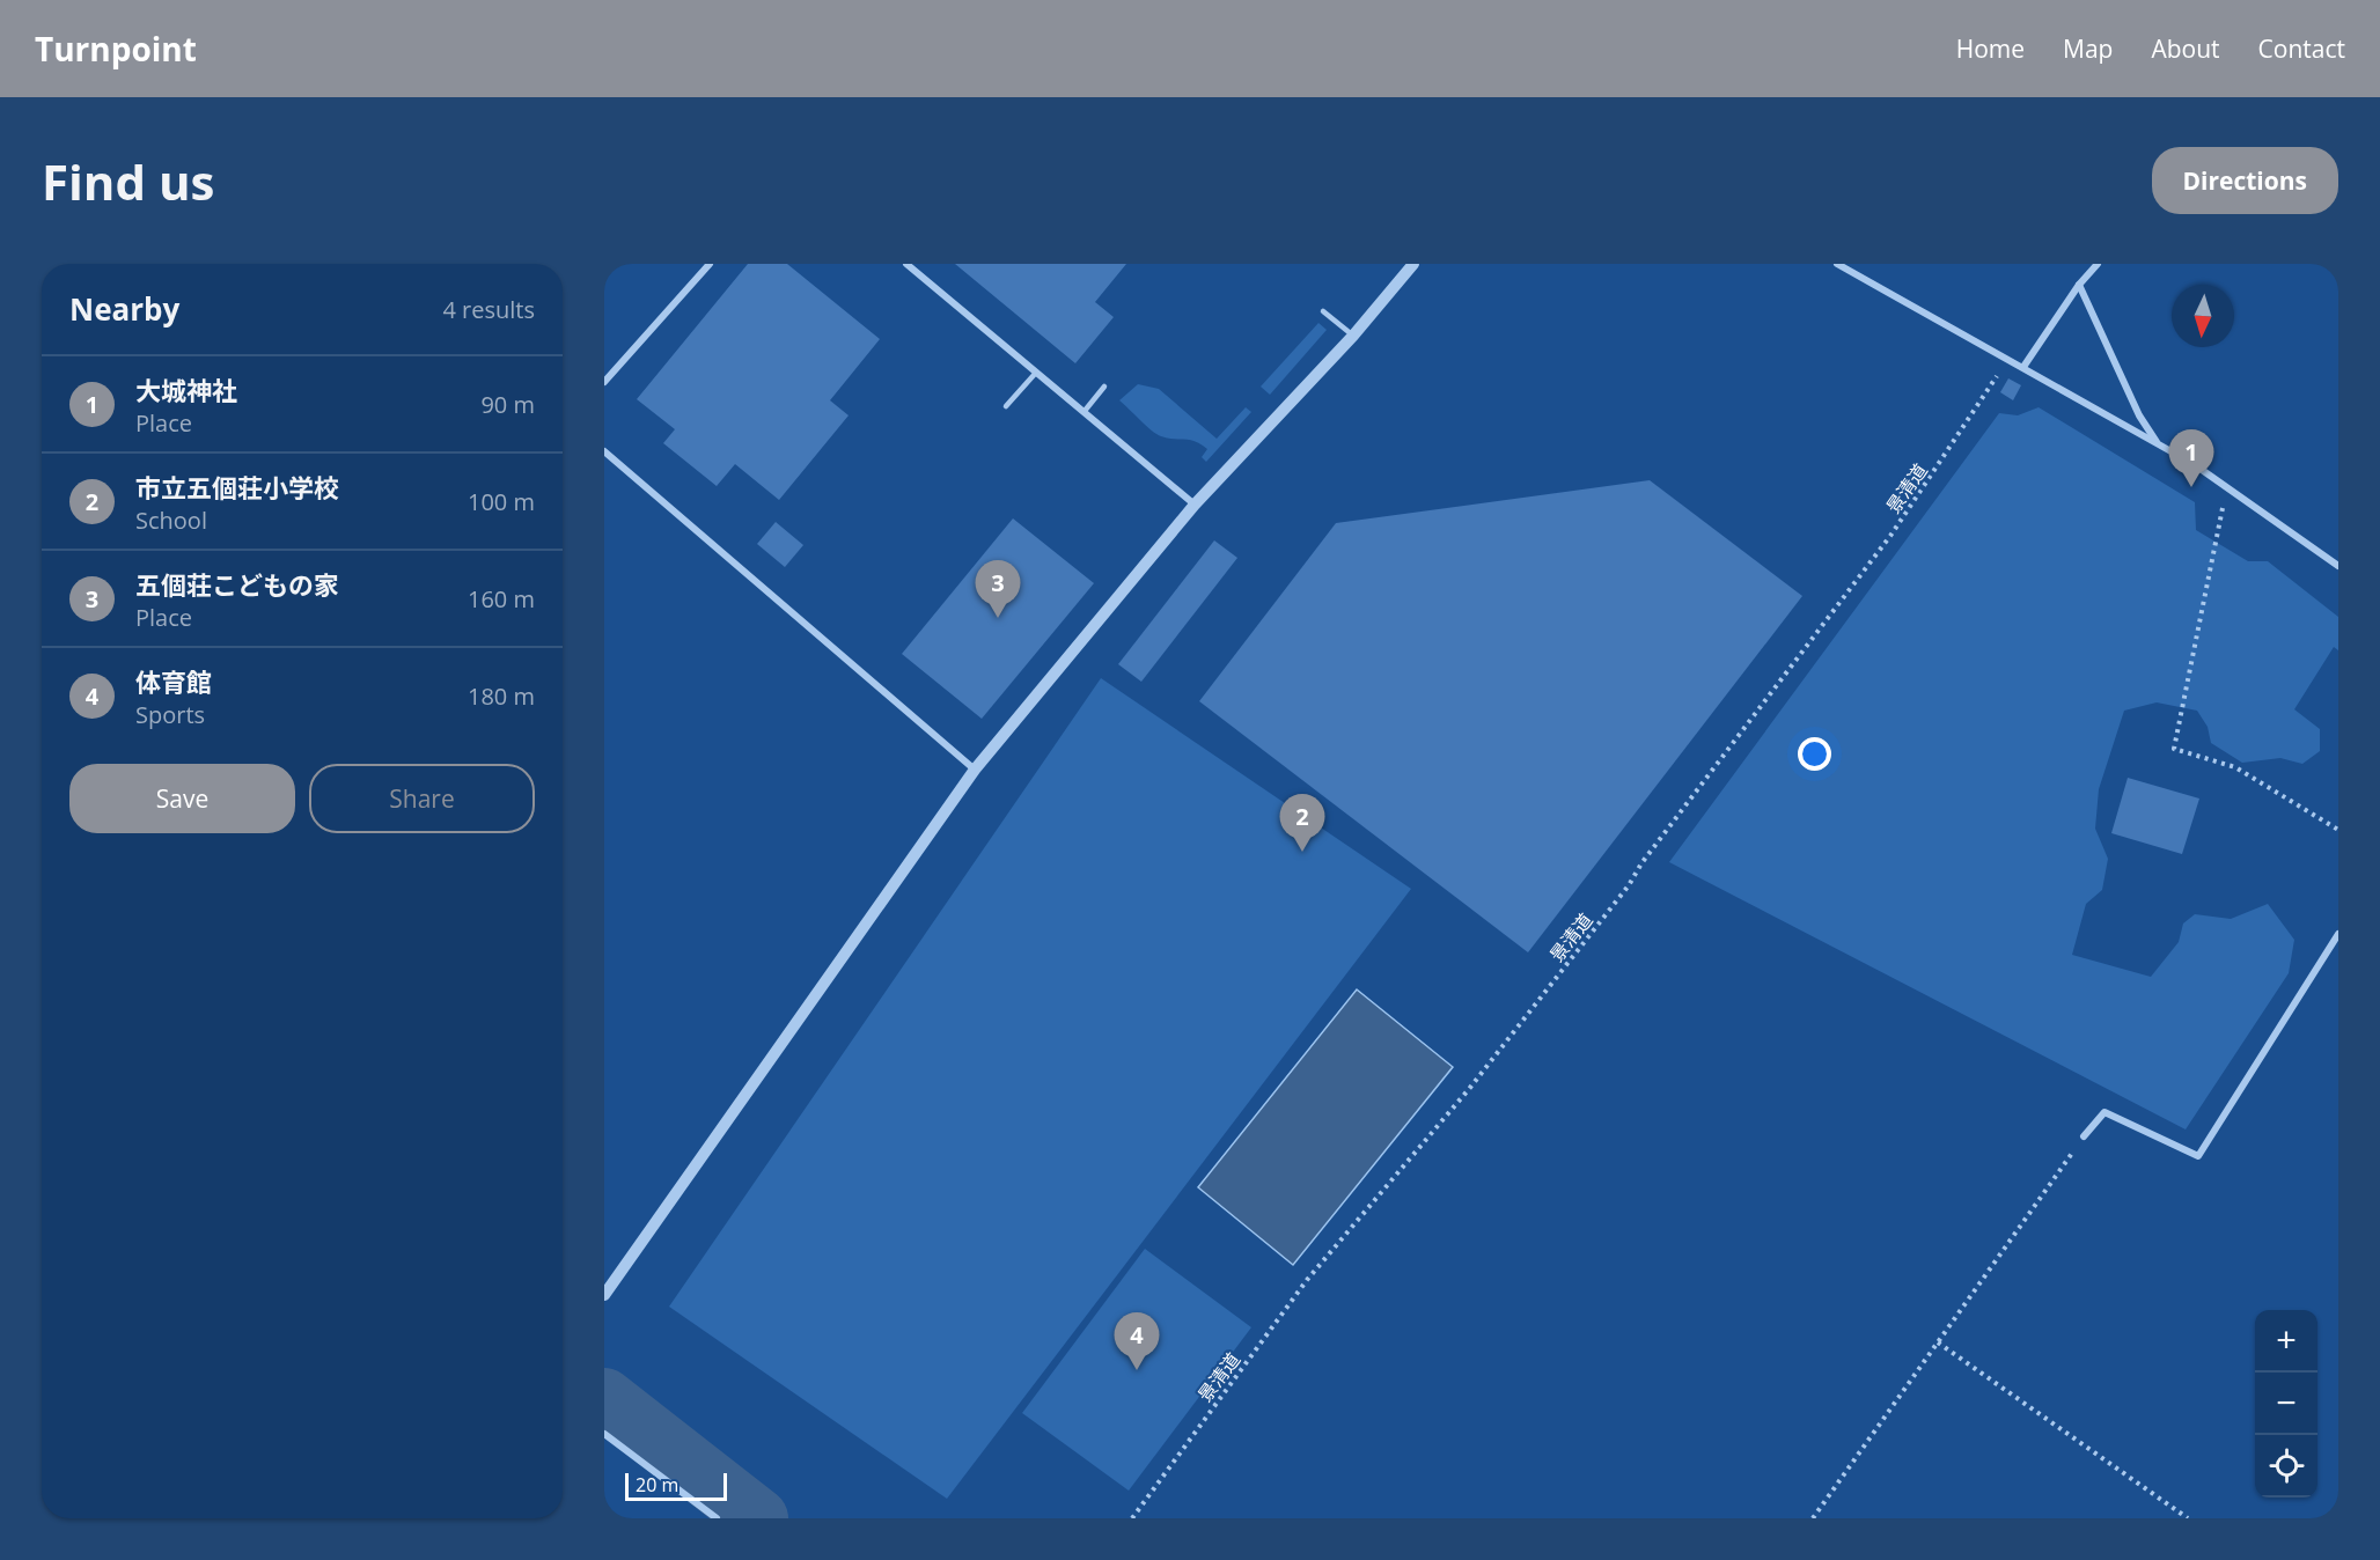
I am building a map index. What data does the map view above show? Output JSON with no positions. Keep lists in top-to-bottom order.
{
  "streets": {
    "path": ["景清道"]
  },
  "scale_bar": "20 m",
  "north": "bottom",
  "page": {
    "header": "Turnpoint",
    "nav": [
      "Home",
      "Map",
      "About",
      "Contact"
    ],
    "buttons": [
      "Directions",
      ["Save", "Share"]
    ],
    "title": "Find us",
    "heading": ["Nearby", "4 results"],
    "list": [
      {
        "mark": "1",
        "name": "大城神社",
        "note": "Place",
        "value": "90 m"
      },
      {
        "mark": "2",
        "name": "市立五個荘小学校",
        "note": "School",
        "value": "100 m"
      },
      {
        "mark": "3",
        "name": "五個荘こどもの家",
        "note": "Place",
        "value": "160 m"
      },
      {
        "mark": "4",
        "name": "体育館",
        "note": "Sports",
        "value": "180 m"
      }
    ],
    "pins": [
      "1",
      "3",
      "2",
      "4"
    ],
    "map_buttons": ["+", "−"],
    "scale": "20 m"
  }
}
